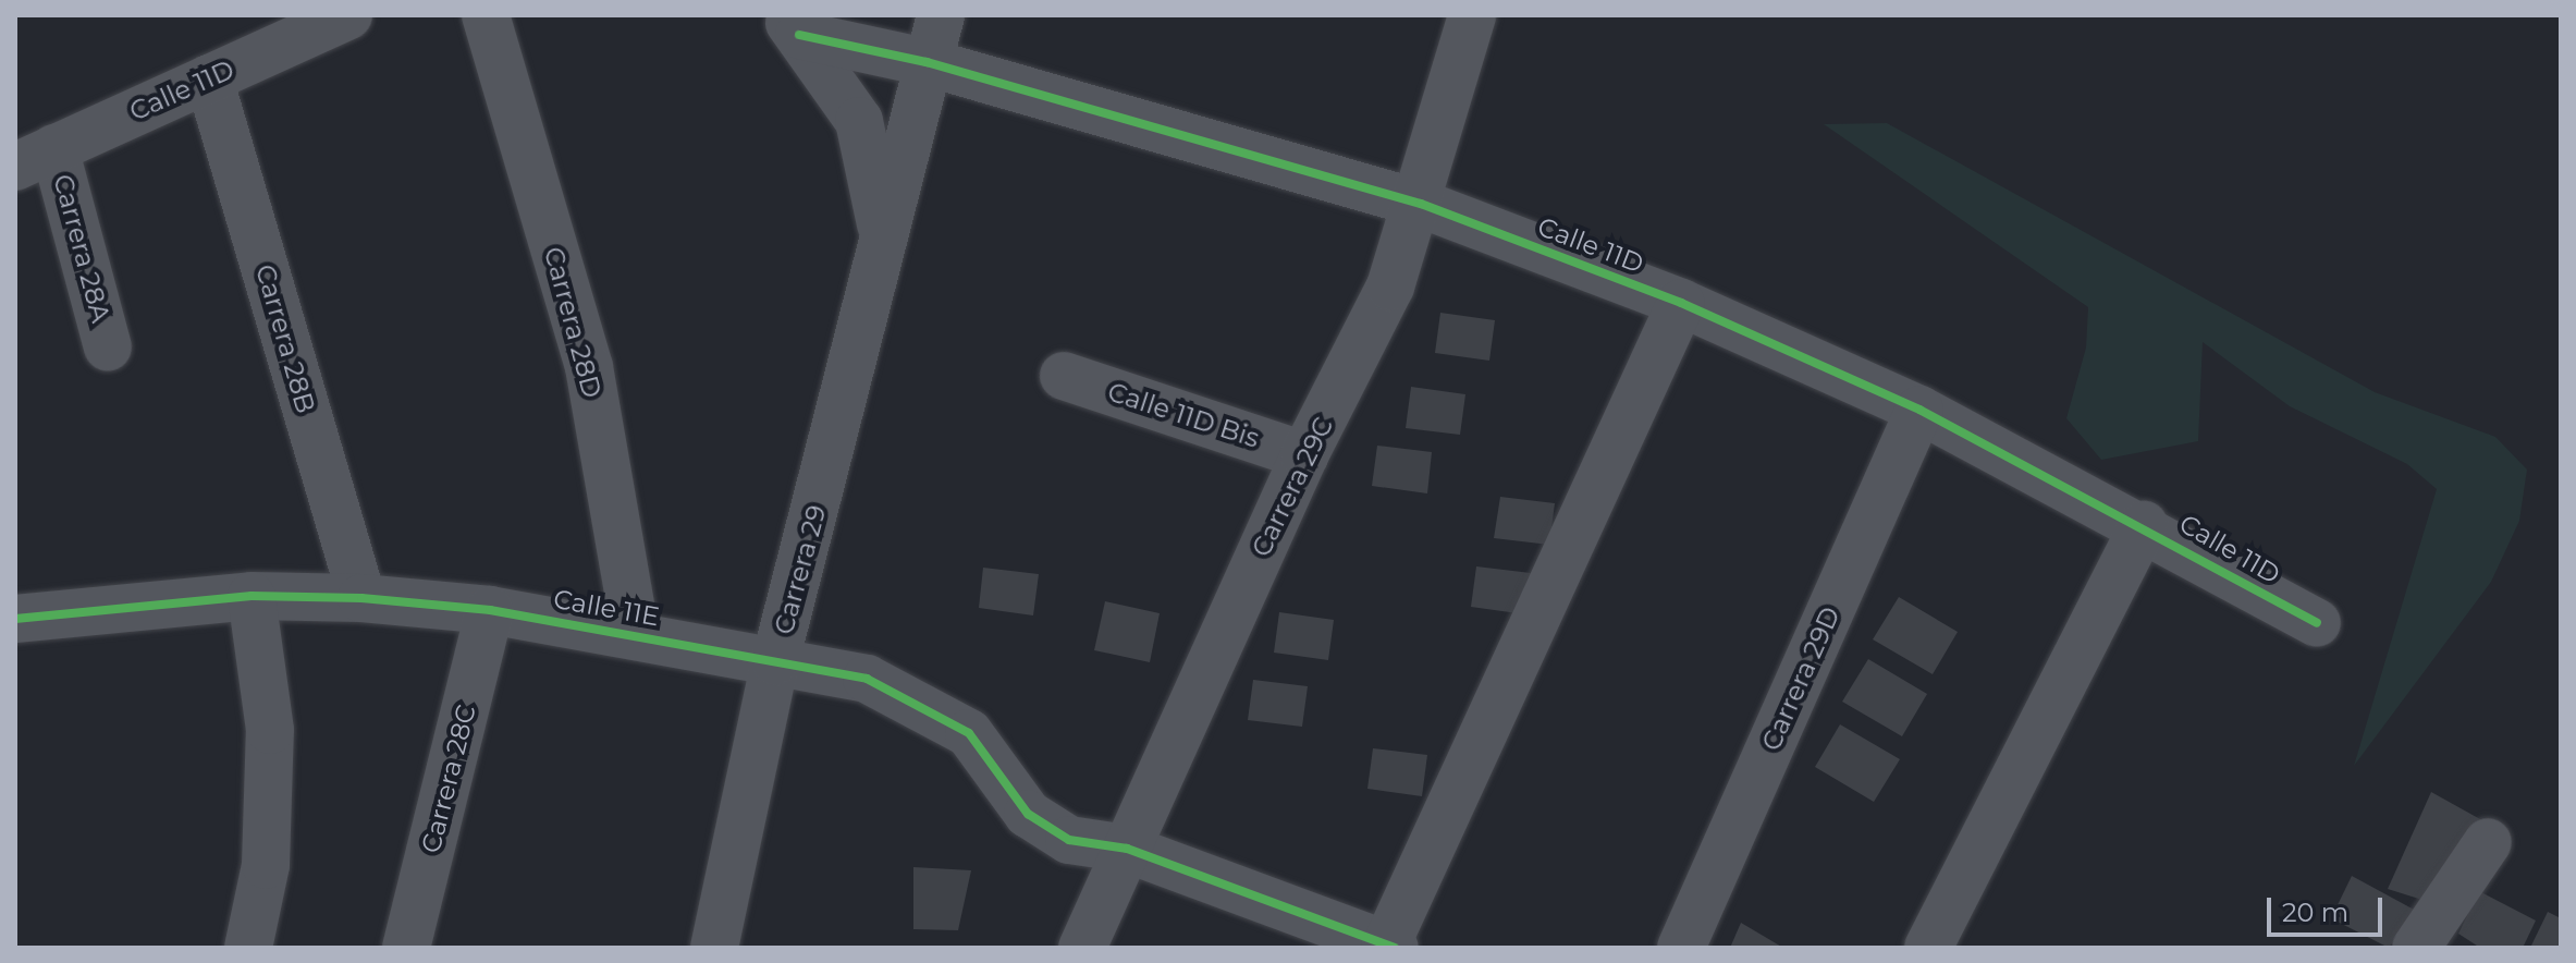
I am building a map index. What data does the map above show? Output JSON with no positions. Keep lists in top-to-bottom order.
{
  "streets": {
    "street": [
      "Calle 11D",
      "Carrera 28A",
      "Carrera 28D",
      "Carrera 28B",
      "Calle 11D Bis",
      "Carrera 29C",
      "Carrera 29",
      "Calle 11E",
      "Carrera 29D",
      "Carrera 28C"
    ]
  },
  "crossings": [
    ["Calle 11D", "Carrera 28A"],
    ["Calle 11D", "Carrera 28B"],
    ["Calle 11D", "Carrera 29C"],
    ["Calle 11D", "Carrera 29"],
    ["Calle 11D", "Carrera 29D"],
    ["Carrera 28D", "Calle 11E"],
    ["Carrera 28B", "Calle 11E"],
    ["Calle 11D Bis", "Carrera 29C"],
    ["Carrera 29C", "Calle 11E"],
    ["Carrera 29", "Calle 11E"],
    ["Calle 11E", "Carrera 28C"]
  ],
  "scale_bar": "20 m"
}
